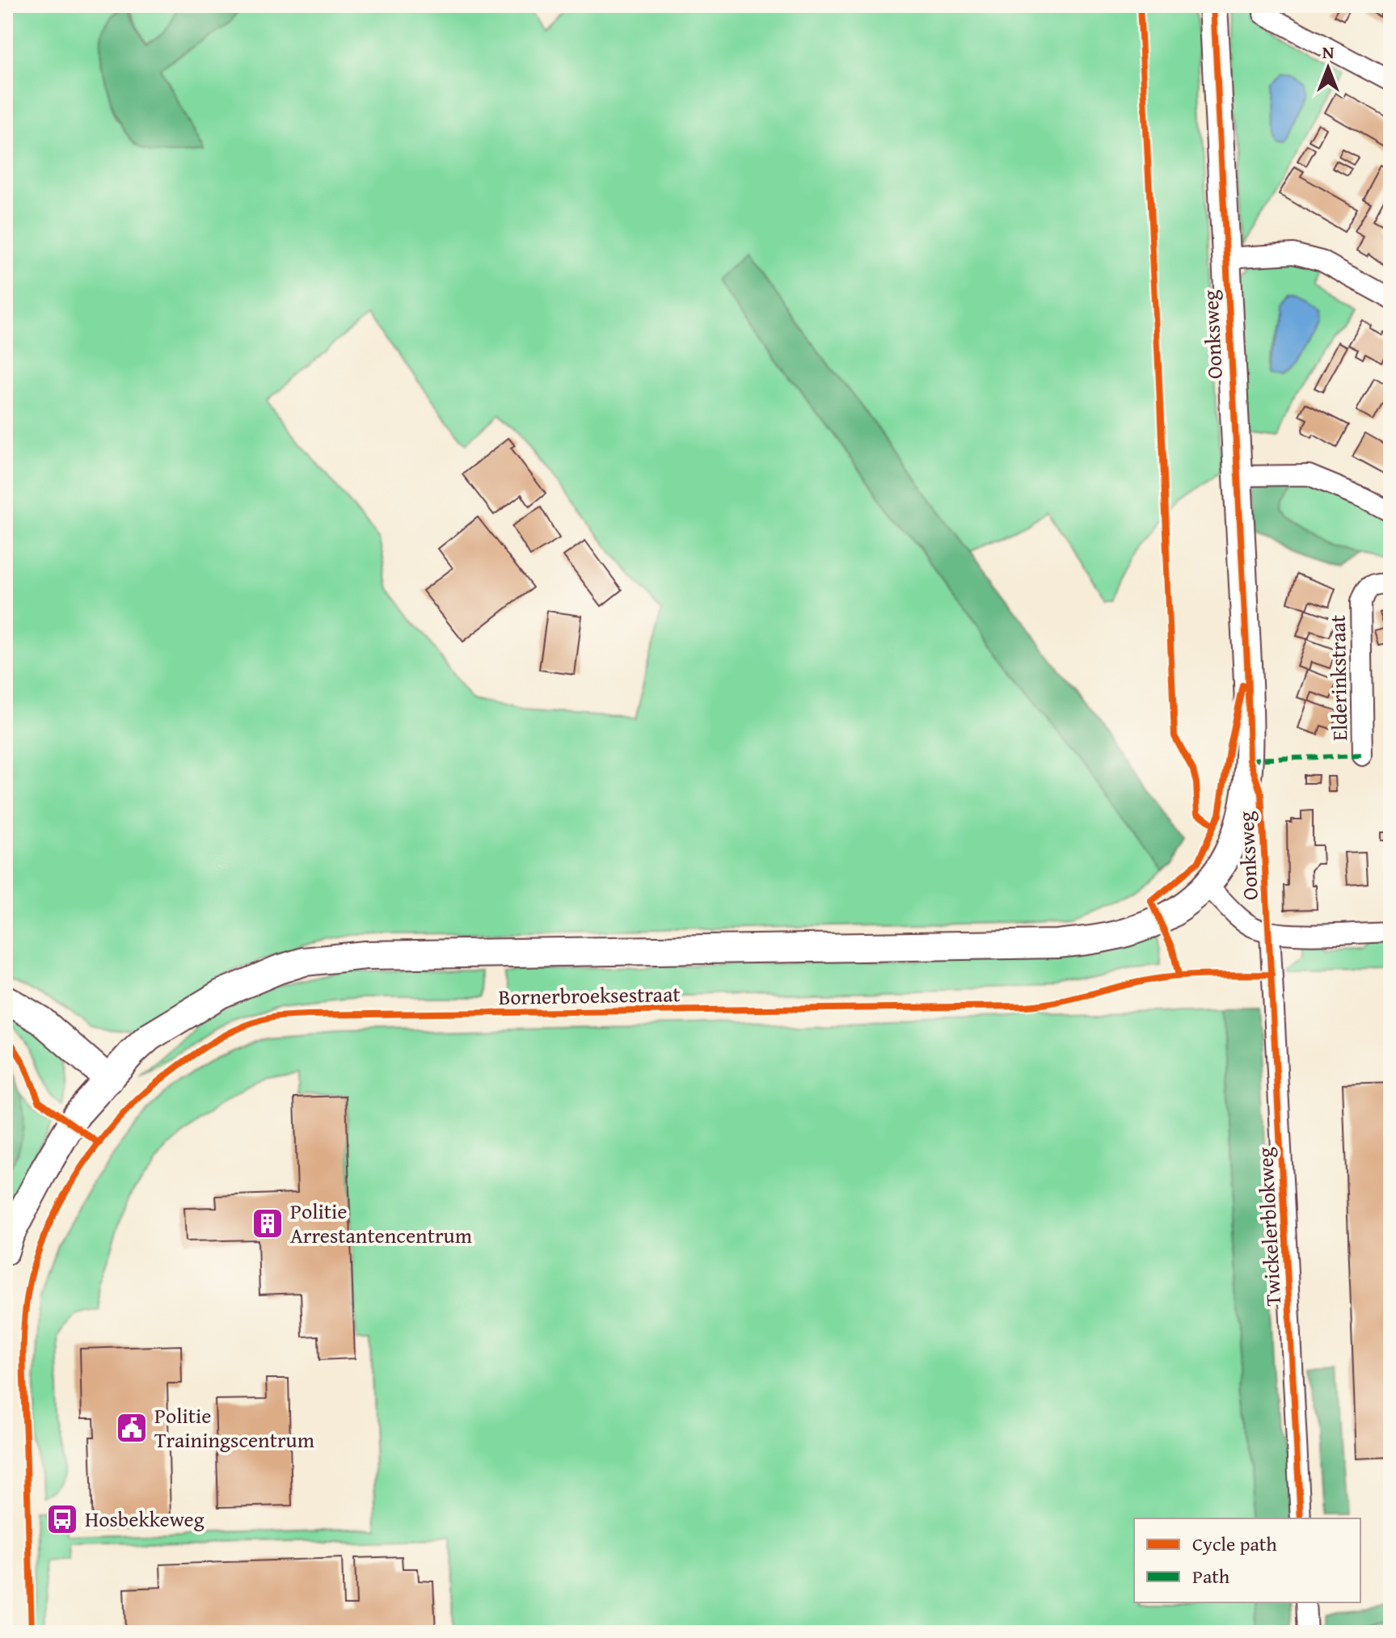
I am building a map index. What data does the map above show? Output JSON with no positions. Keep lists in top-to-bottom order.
{
  "streets": {
    "main road": ["Oonksweg", "Bornerbroeksestraat"],
    "street": ["Elderinkstraat", "Twickelerblokweg"]
  },
  "crossings": [
    ["Oonksweg", "Bornerbroeksestraat"]
  ],
  "places": {
    "building": ["Politie Arrestantencentrum"],
    "public building": ["Politie Trainingscentrum"],
    "bus stop": ["Hosbekkeweg"]
  },
  "legend": ["Cycle path", "Path"],
  "north": "top"
}
